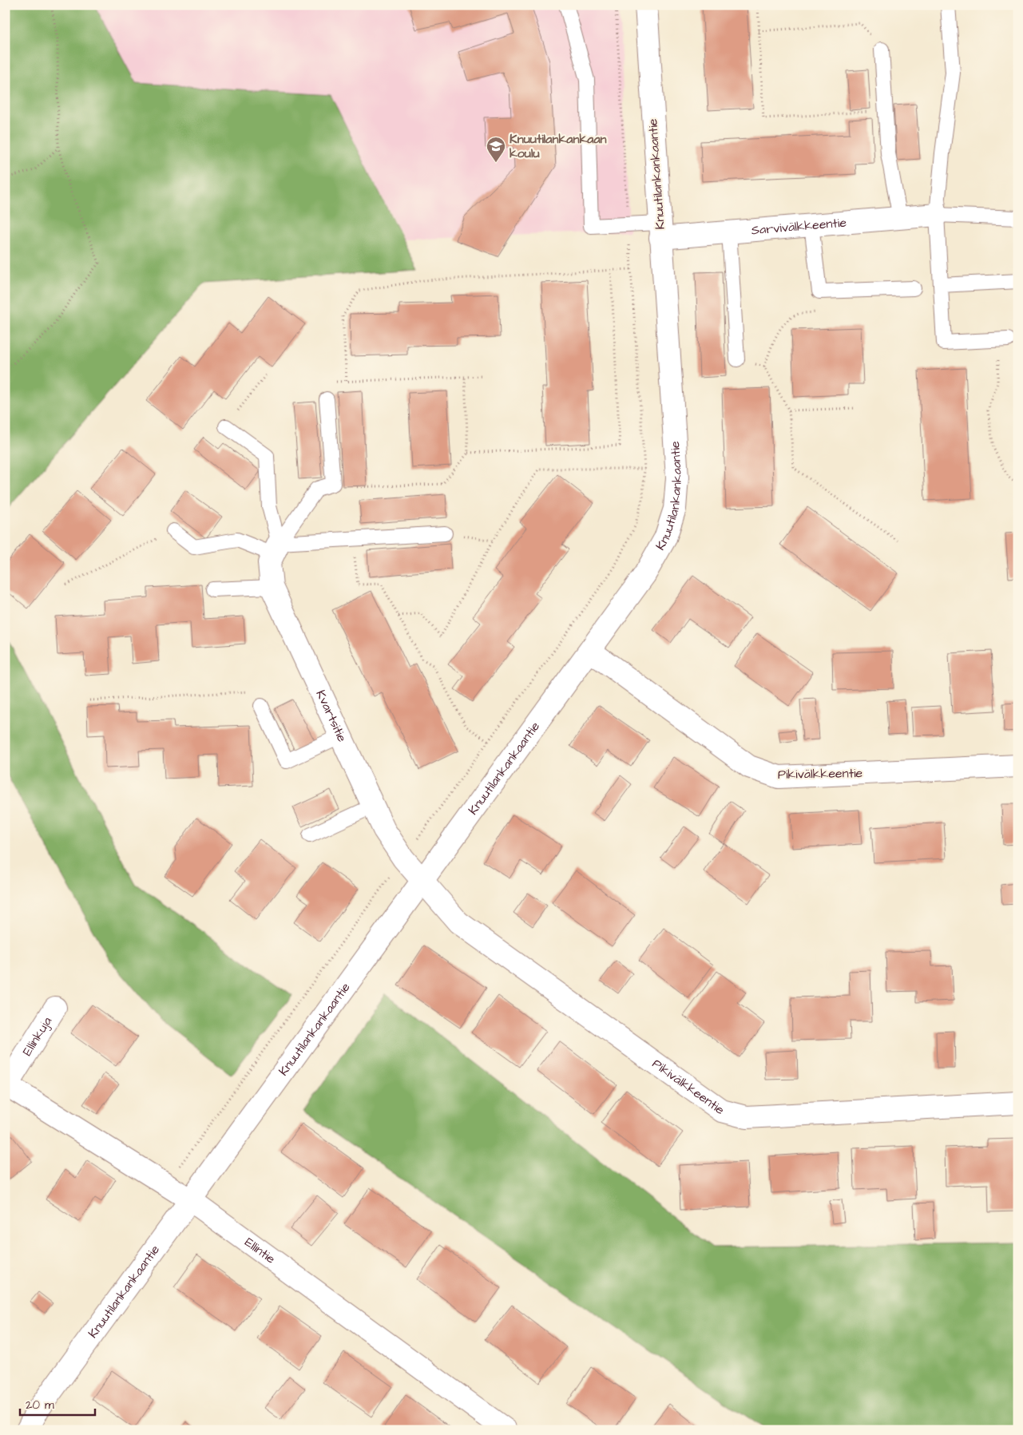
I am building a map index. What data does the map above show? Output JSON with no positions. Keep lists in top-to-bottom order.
{
  "streets": {
    "street": [
      "Knuutilankankaantie",
      "Sarvivälkkeentie",
      "Kvartsitie",
      "Pikivälkkeentie",
      "Ellinkuja",
      "Ellintie"
    ]
  },
  "crossings": [
    ["Knuutilankankaantie", "Sarvivälkkeentie"],
    ["Knuutilankankaantie", "Kvartsitie"],
    ["Knuutilankankaantie", "Pikivälkkeentie"],
    ["Knuutilankankaantie", "Ellintie"],
    ["Kvartsitie", "Pikivälkkeentie"],
    ["Ellinkuja", "Ellintie"]
  ],
  "places": {
    "school or university": ["Knuutilankankaan koulu"]
  },
  "scale_bar": "20 m"
}
